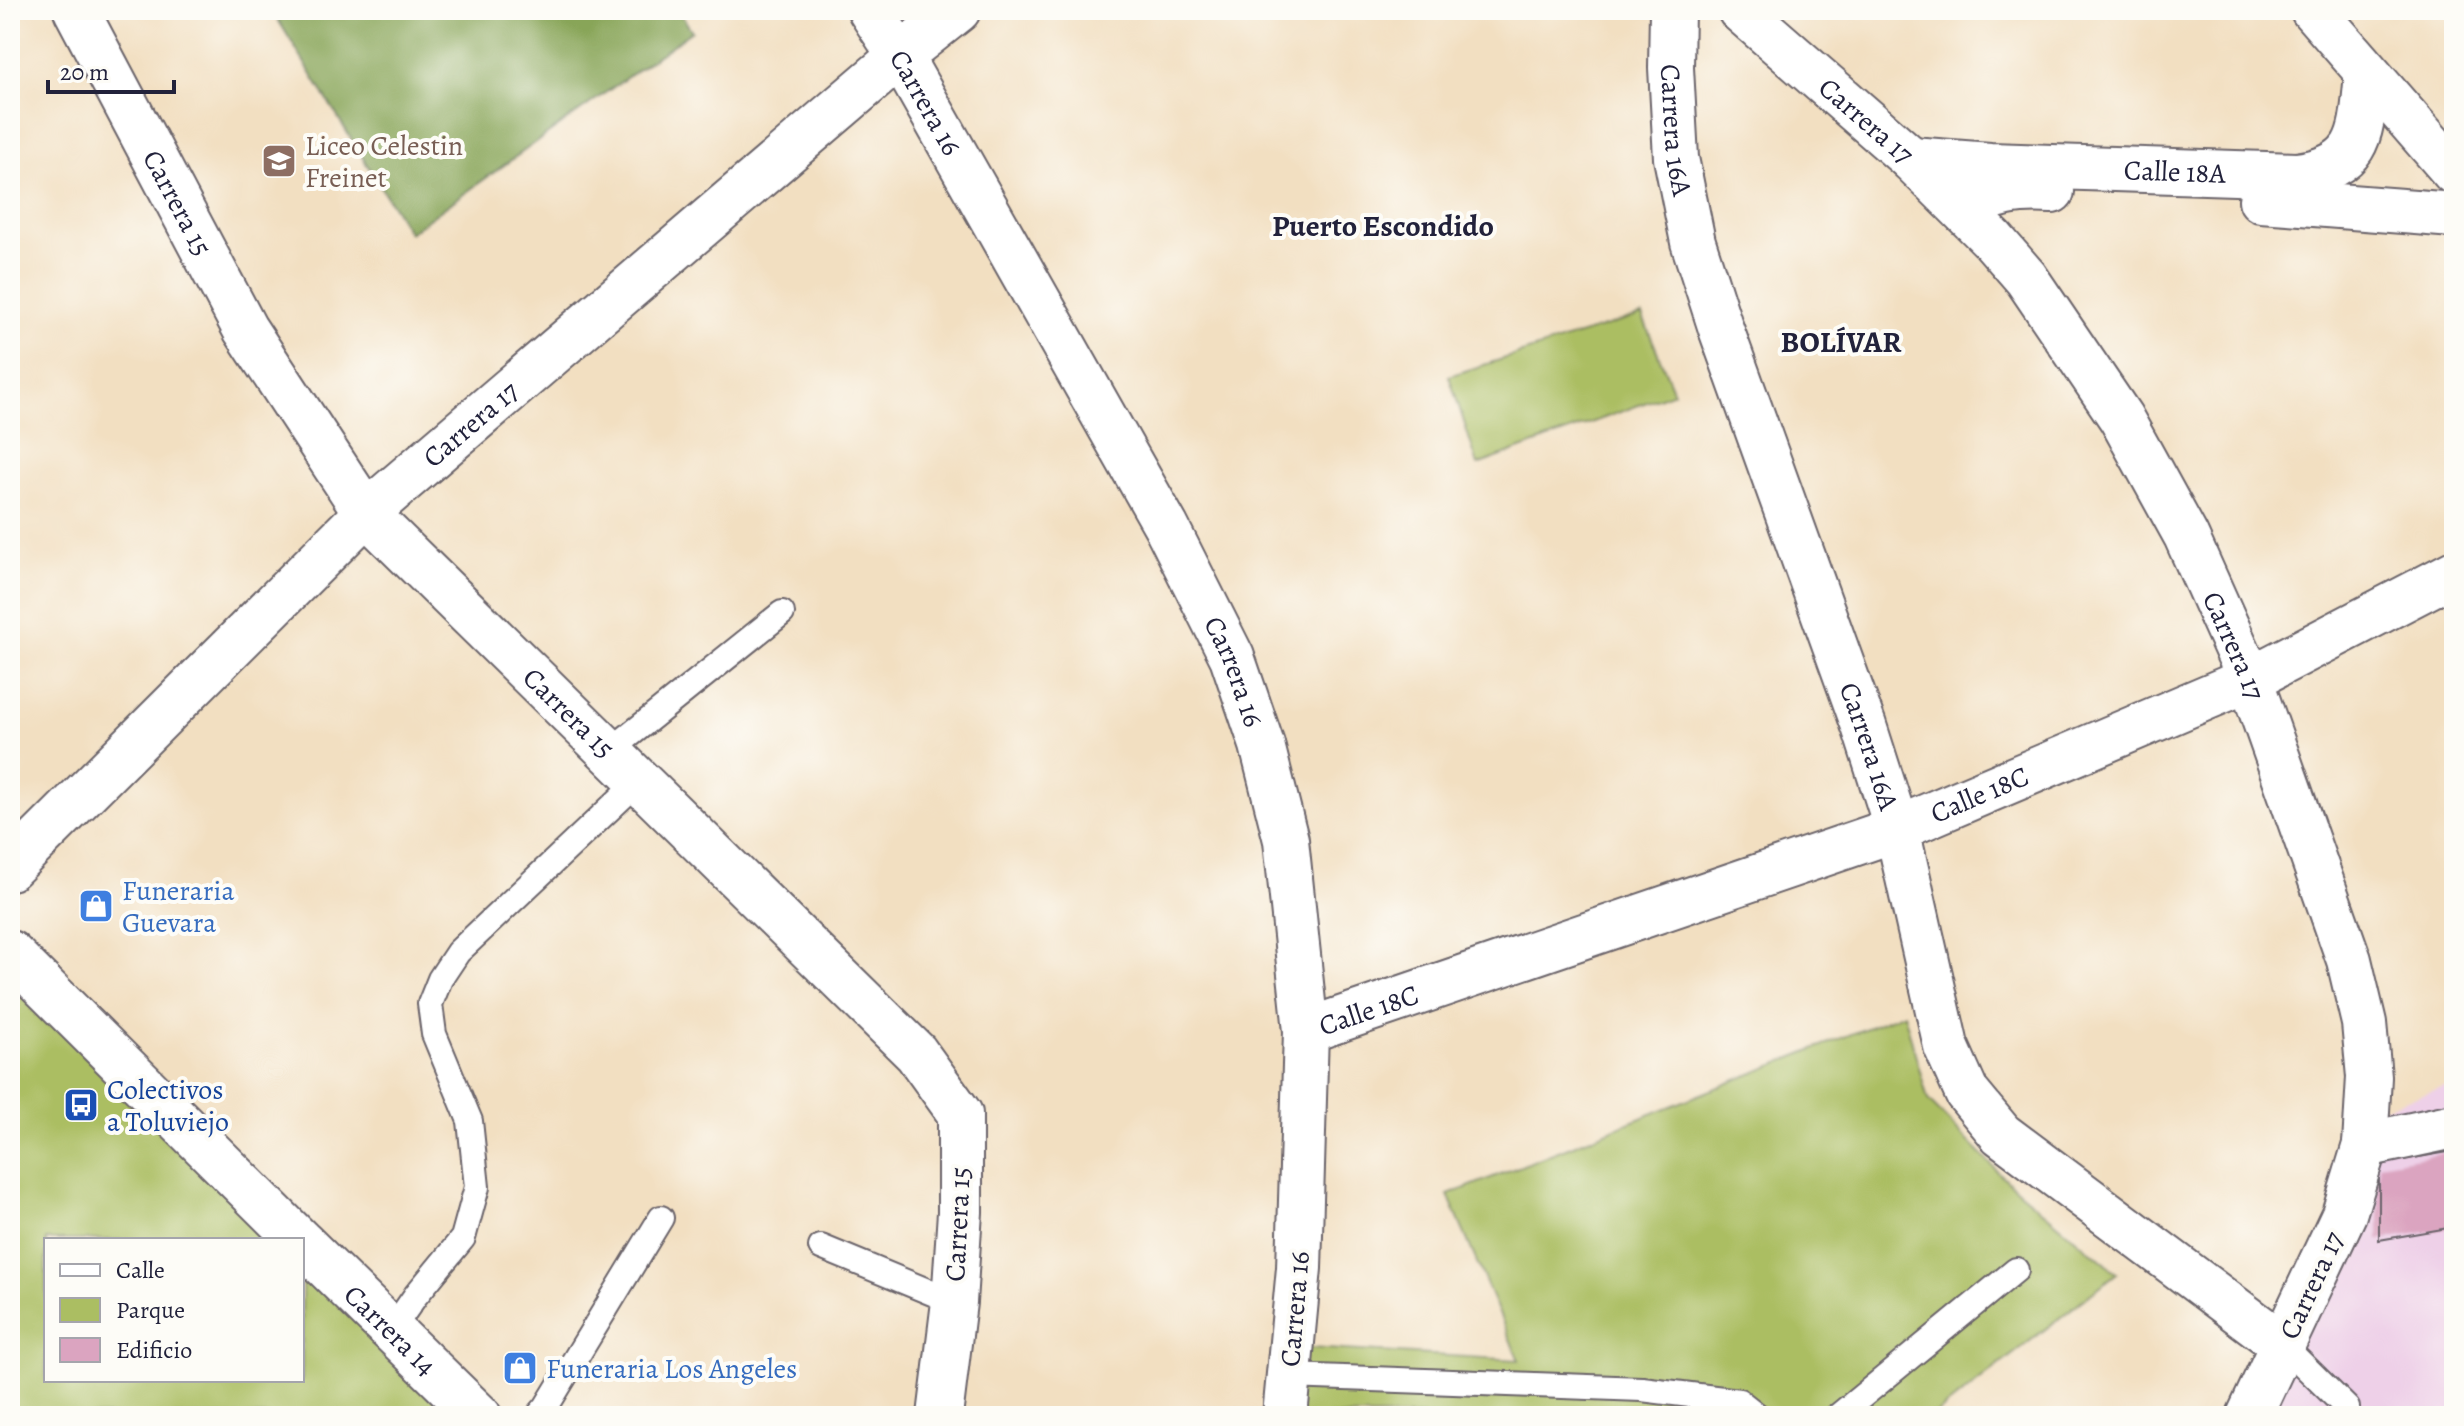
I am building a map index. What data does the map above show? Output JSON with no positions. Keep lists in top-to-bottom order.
{
  "streets": {
    "street": [
      "Carrera 16",
      "Carrera 17",
      "Carrera 16A",
      "Calle 18A",
      "Carrera 15",
      "Calle 18C",
      "Carrera 14"
    ]
  },
  "crossings": [
    ["Carrera 16", "Carrera 17"],
    ["Carrera 16", "Calle 18C"],
    ["Carrera 17", "Carrera 16A"],
    ["Carrera 17", "Calle 18A"],
    ["Carrera 17", "Carrera 15"],
    ["Carrera 17", "Calle 18C"],
    ["Carrera 16A", "Calle 18C"]
  ],
  "districts": ["Puerto Escondido", "BOLÍVAR"],
  "places": {
    "school or university": ["Liceo Celestin Freinet"],
    "shop": ["Funeraria Guevara", "Funeraria Los Angeles"],
    "bus stop": ["Colectivos a Toluviejo"]
  },
  "legend": ["Calle", "Parque", "Edificio"],
  "scale_bar": "20 m"
}
